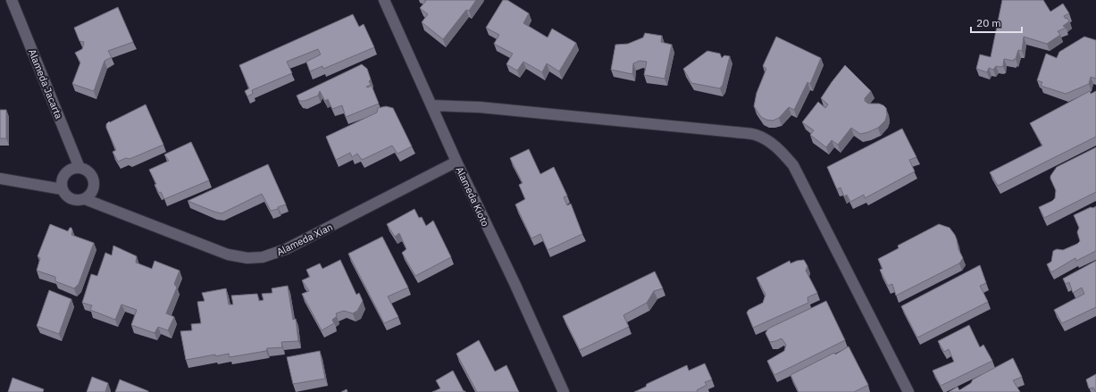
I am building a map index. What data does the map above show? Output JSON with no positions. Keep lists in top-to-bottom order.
{
  "streets": {
    "street": ["Alameda Jacarta", "Alameda Kioto", "Alameda Xian"]
  },
  "crossings": [
    ["Alameda Jacarta", "Alameda Xian"],
    ["Alameda Kioto", "Alameda Xian"]
  ],
  "scale_bar": "20 m"
}
